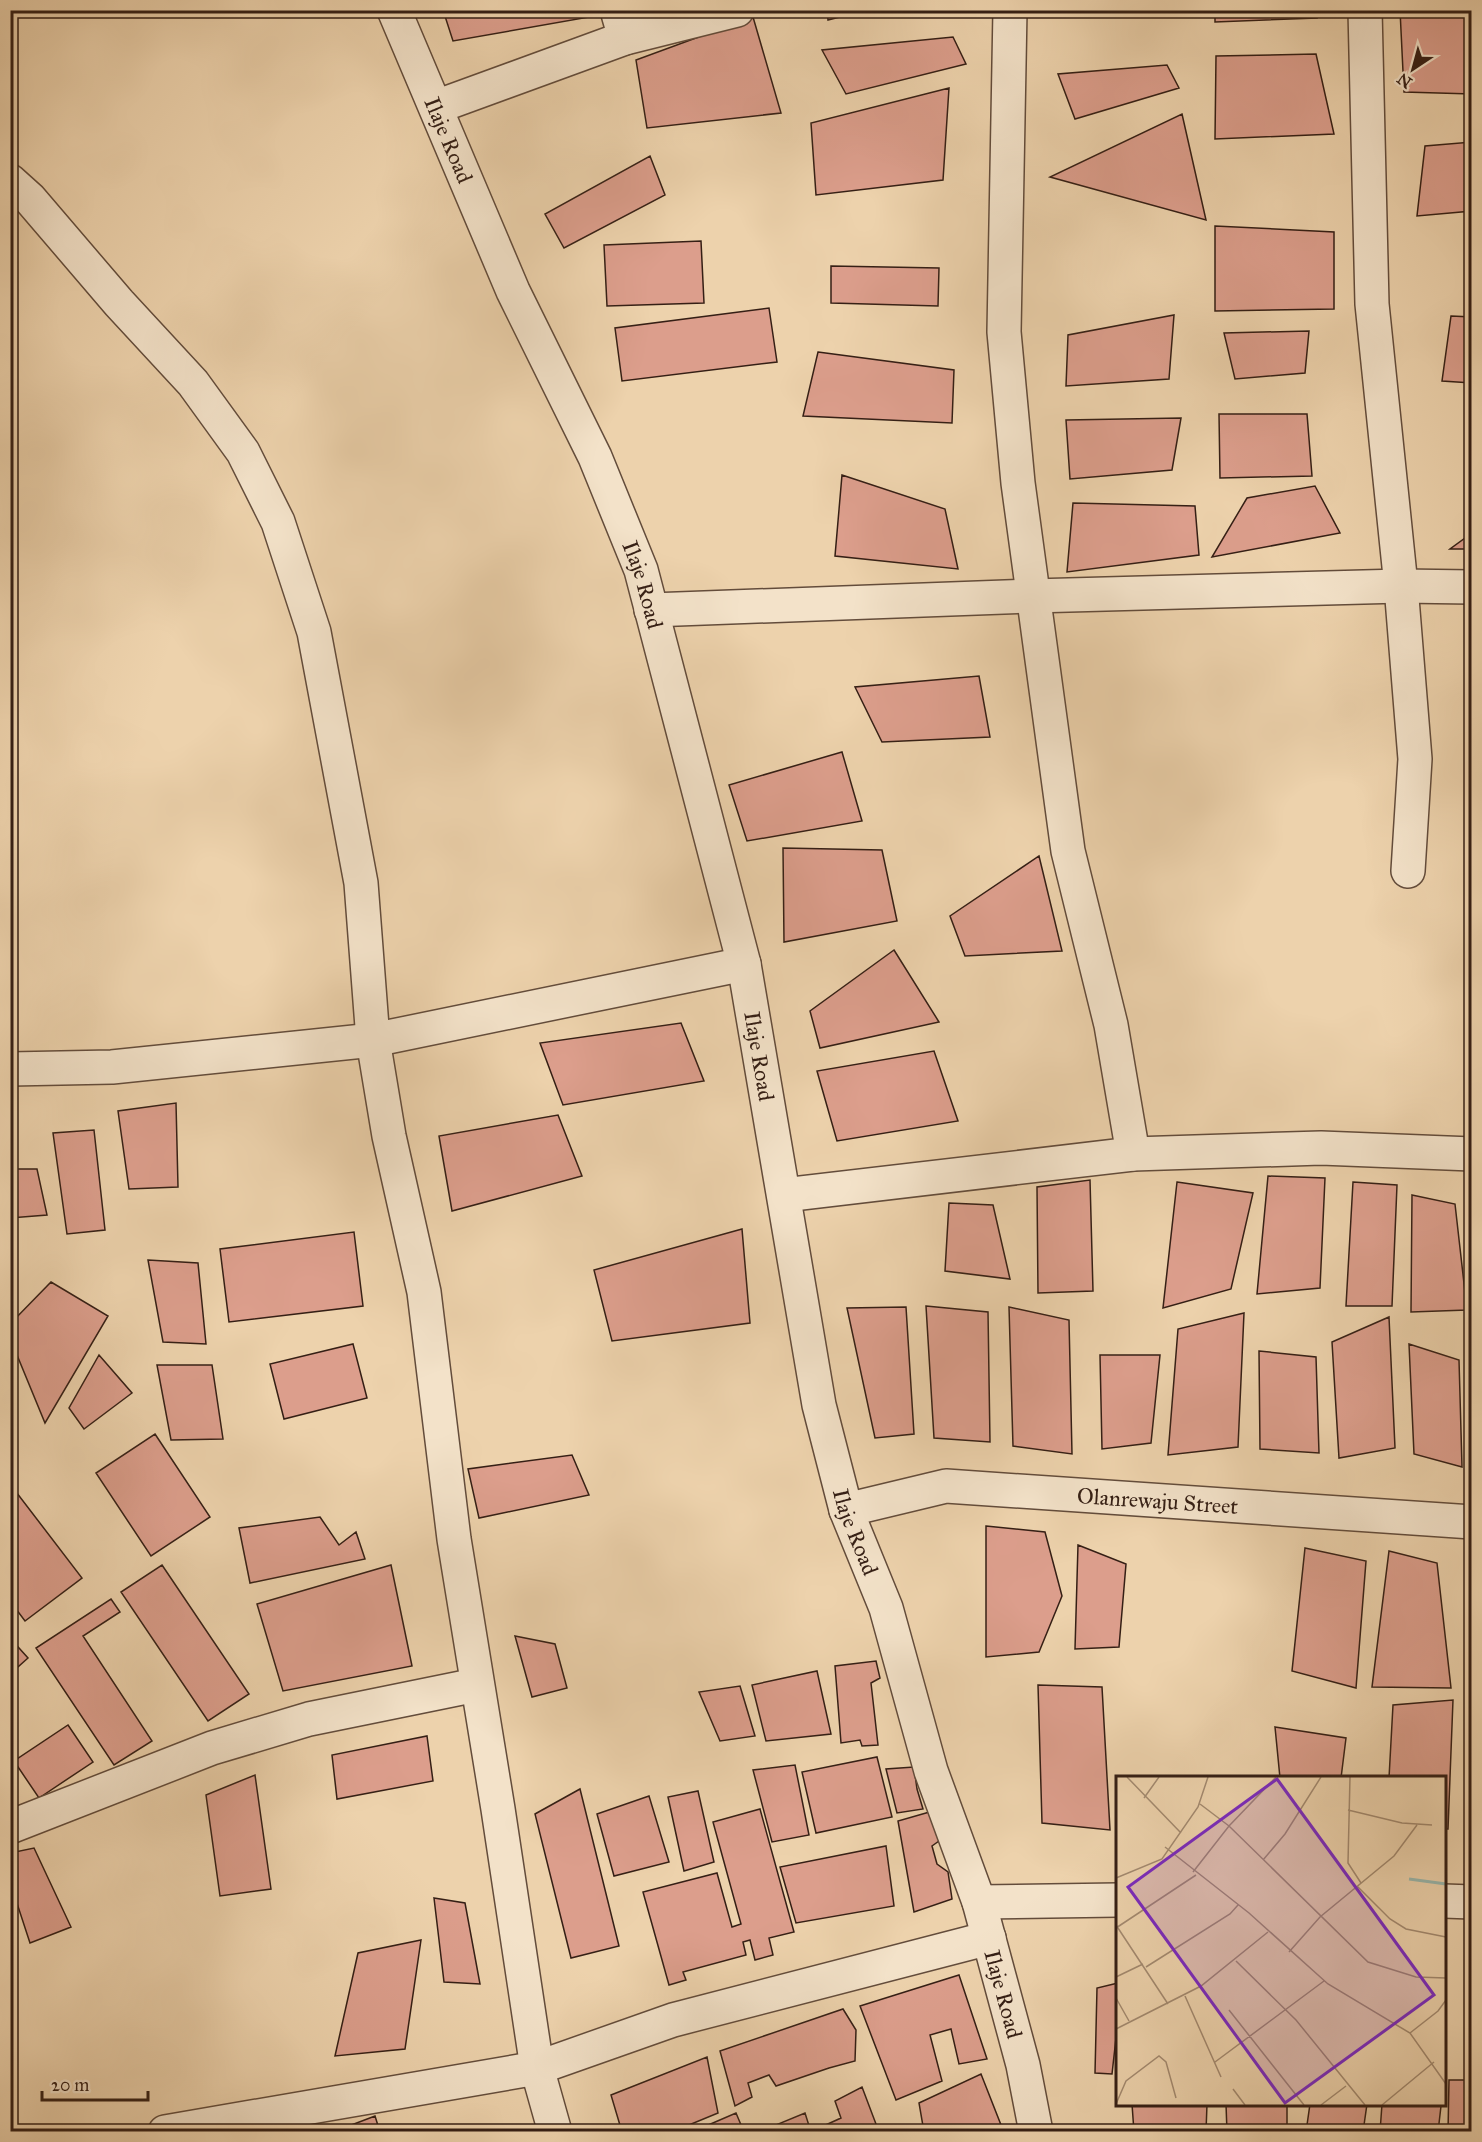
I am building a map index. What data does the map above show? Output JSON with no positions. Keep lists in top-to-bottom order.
{
  "streets": {
    "street": ["Ilaje Road", "Olanrewaju Street"]
  },
  "crossings": [
    ["Ilaje Road", "Olanrewaju Street"]
  ],
  "scale_bar": "20 m",
  "north": "bottom left"
}
